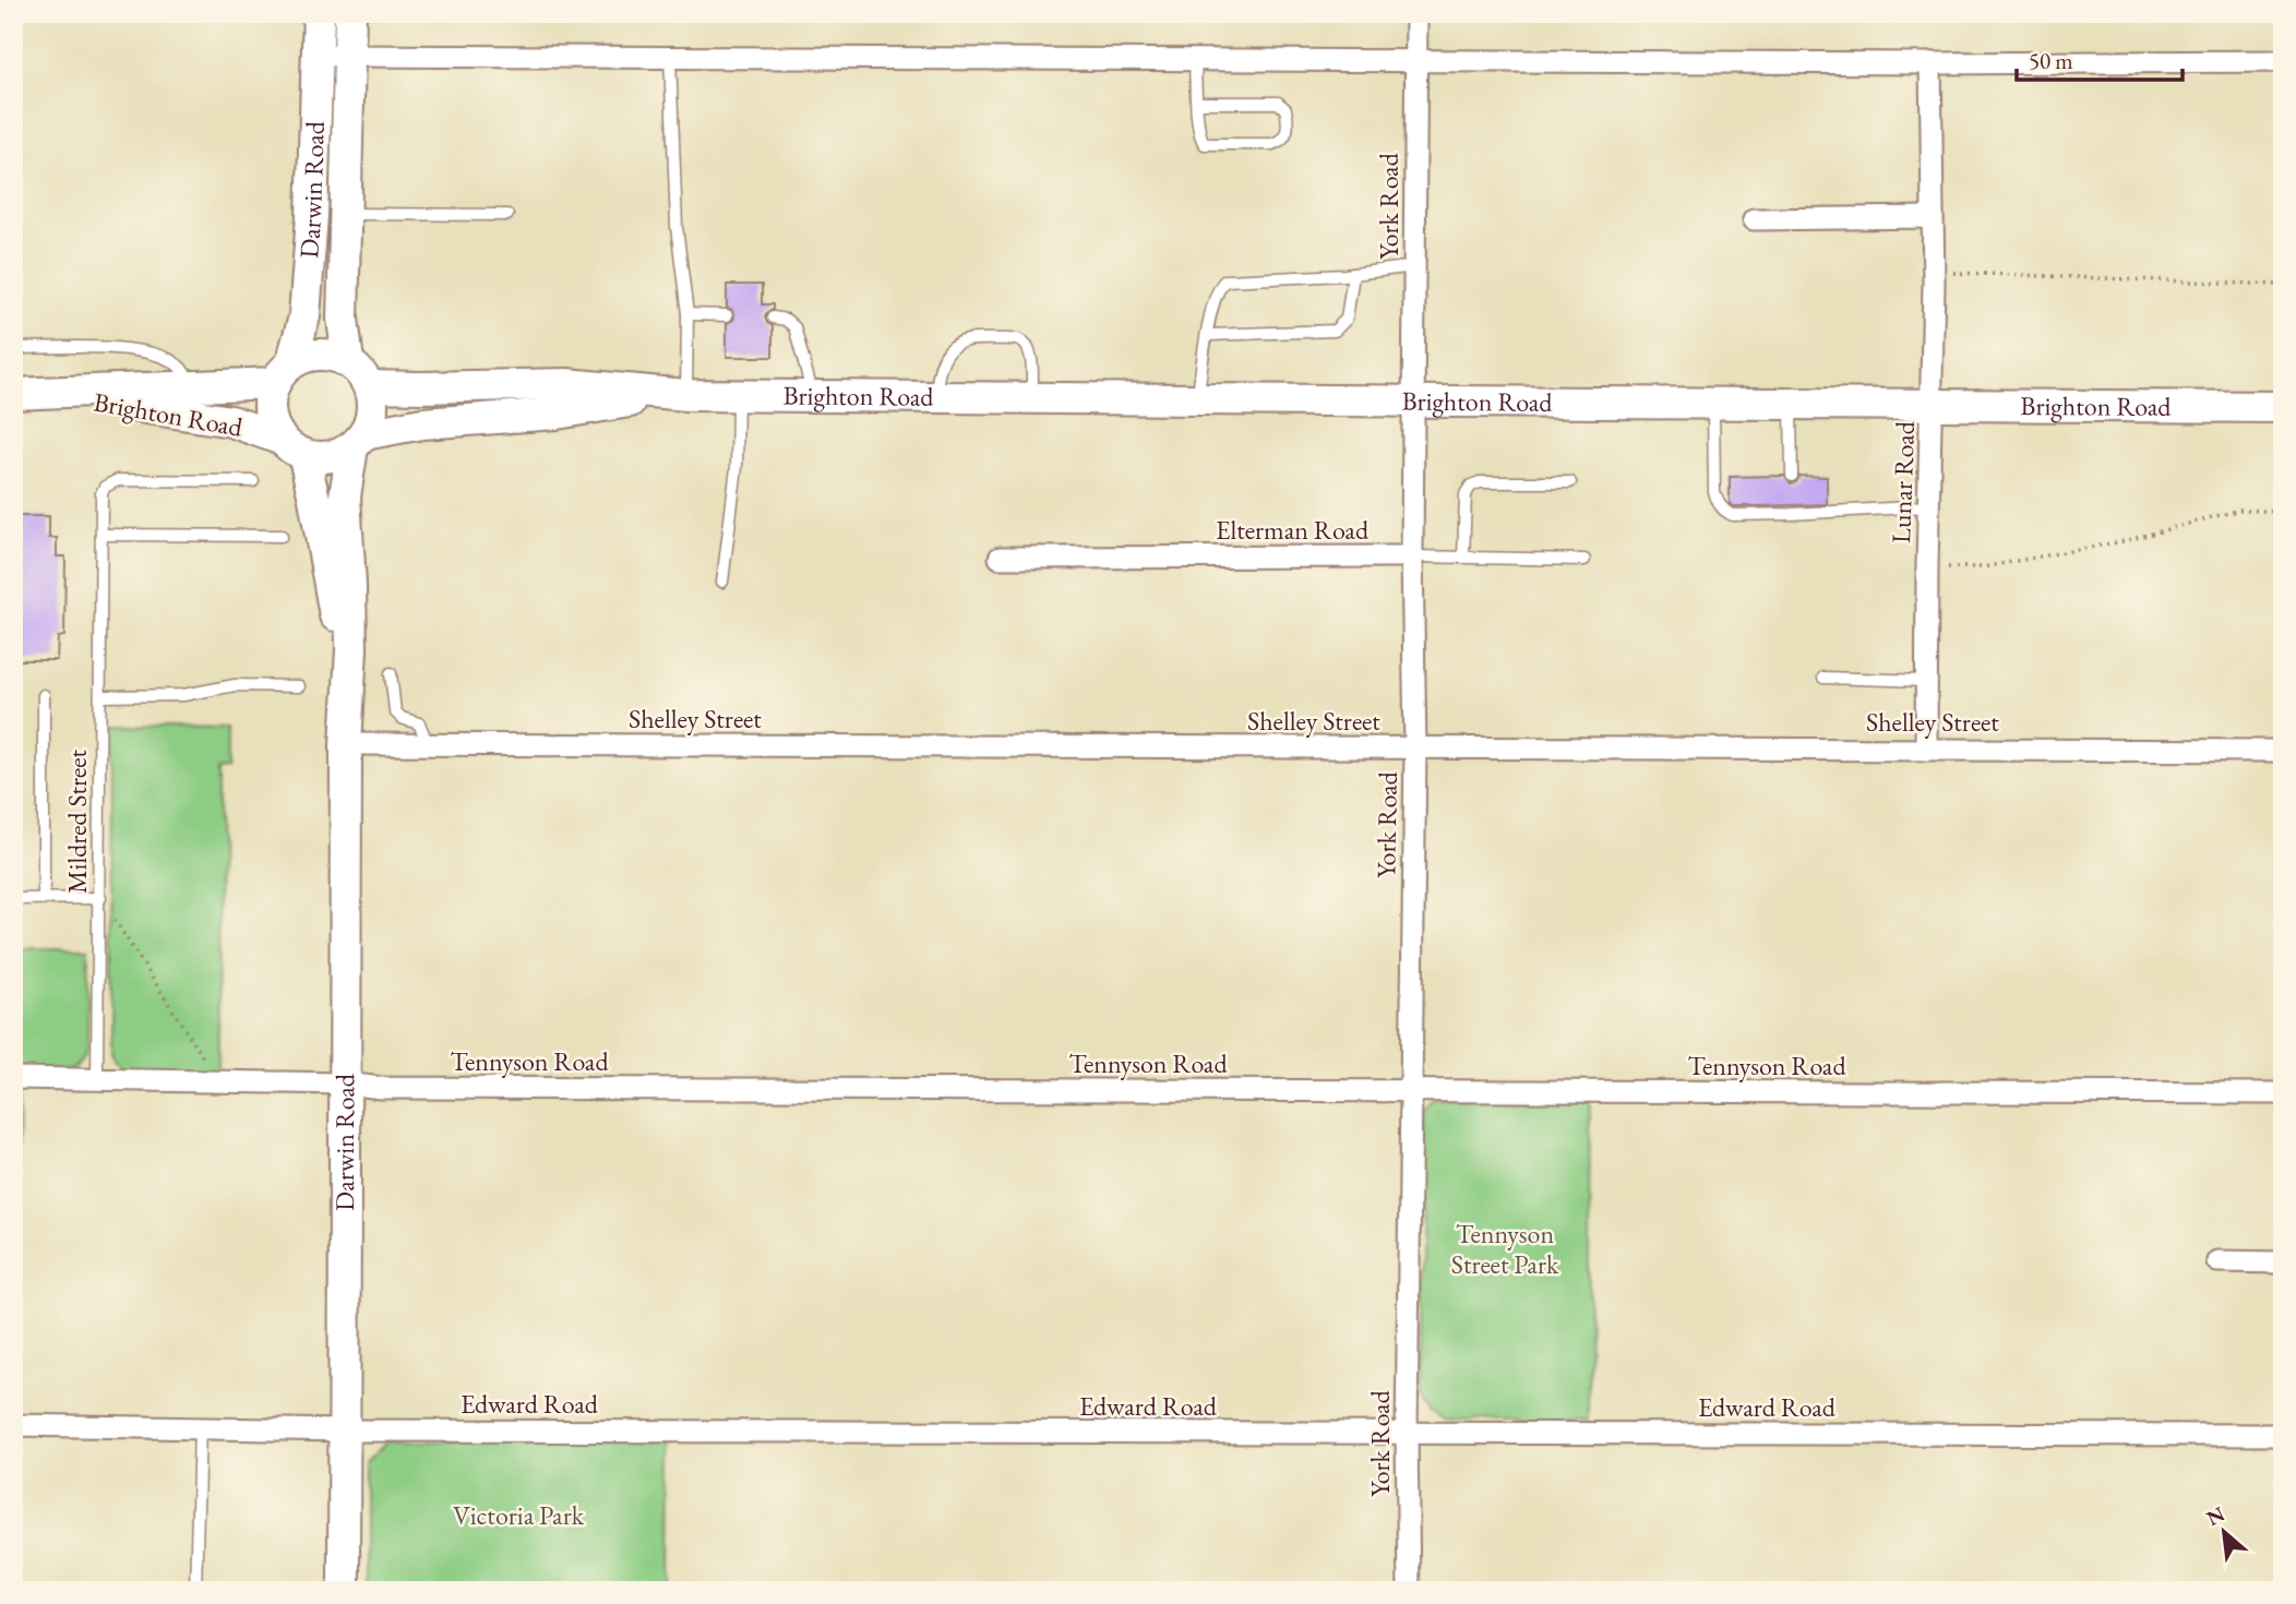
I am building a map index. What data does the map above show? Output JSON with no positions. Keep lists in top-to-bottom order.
{
  "streets": {
    "main road": ["Darwin Road", "Brighton Road"],
    "street": [
      "York Road",
      "Lunar Road",
      "Elterman Road",
      "Shelley Street",
      "Tennyson Road",
      "Edward Road"
    ],
    "lane": ["Mildred Street"]
  },
  "crossings": [
    ["Darwin Road", "Brighton Road"],
    ["Darwin Road", "Shelley Street"],
    ["Darwin Road", "Tennyson Road"],
    ["Darwin Road", "Edward Road"],
    ["York Road", "Brighton Road"],
    ["York Road", "Elterman Road"],
    ["York Road", "Shelley Street"],
    ["York Road", "Tennyson Road"],
    ["York Road", "Edward Road"],
    ["Brighton Road", "Lunar Road"],
    ["Lunar Road", "Shelley Street"],
    ["Mildred Street", "Tennyson Road"]
  ],
  "parks": ["Tennyson Street Park", "Victoria Park"],
  "scale_bar": "50 m",
  "north": "top left"
}
